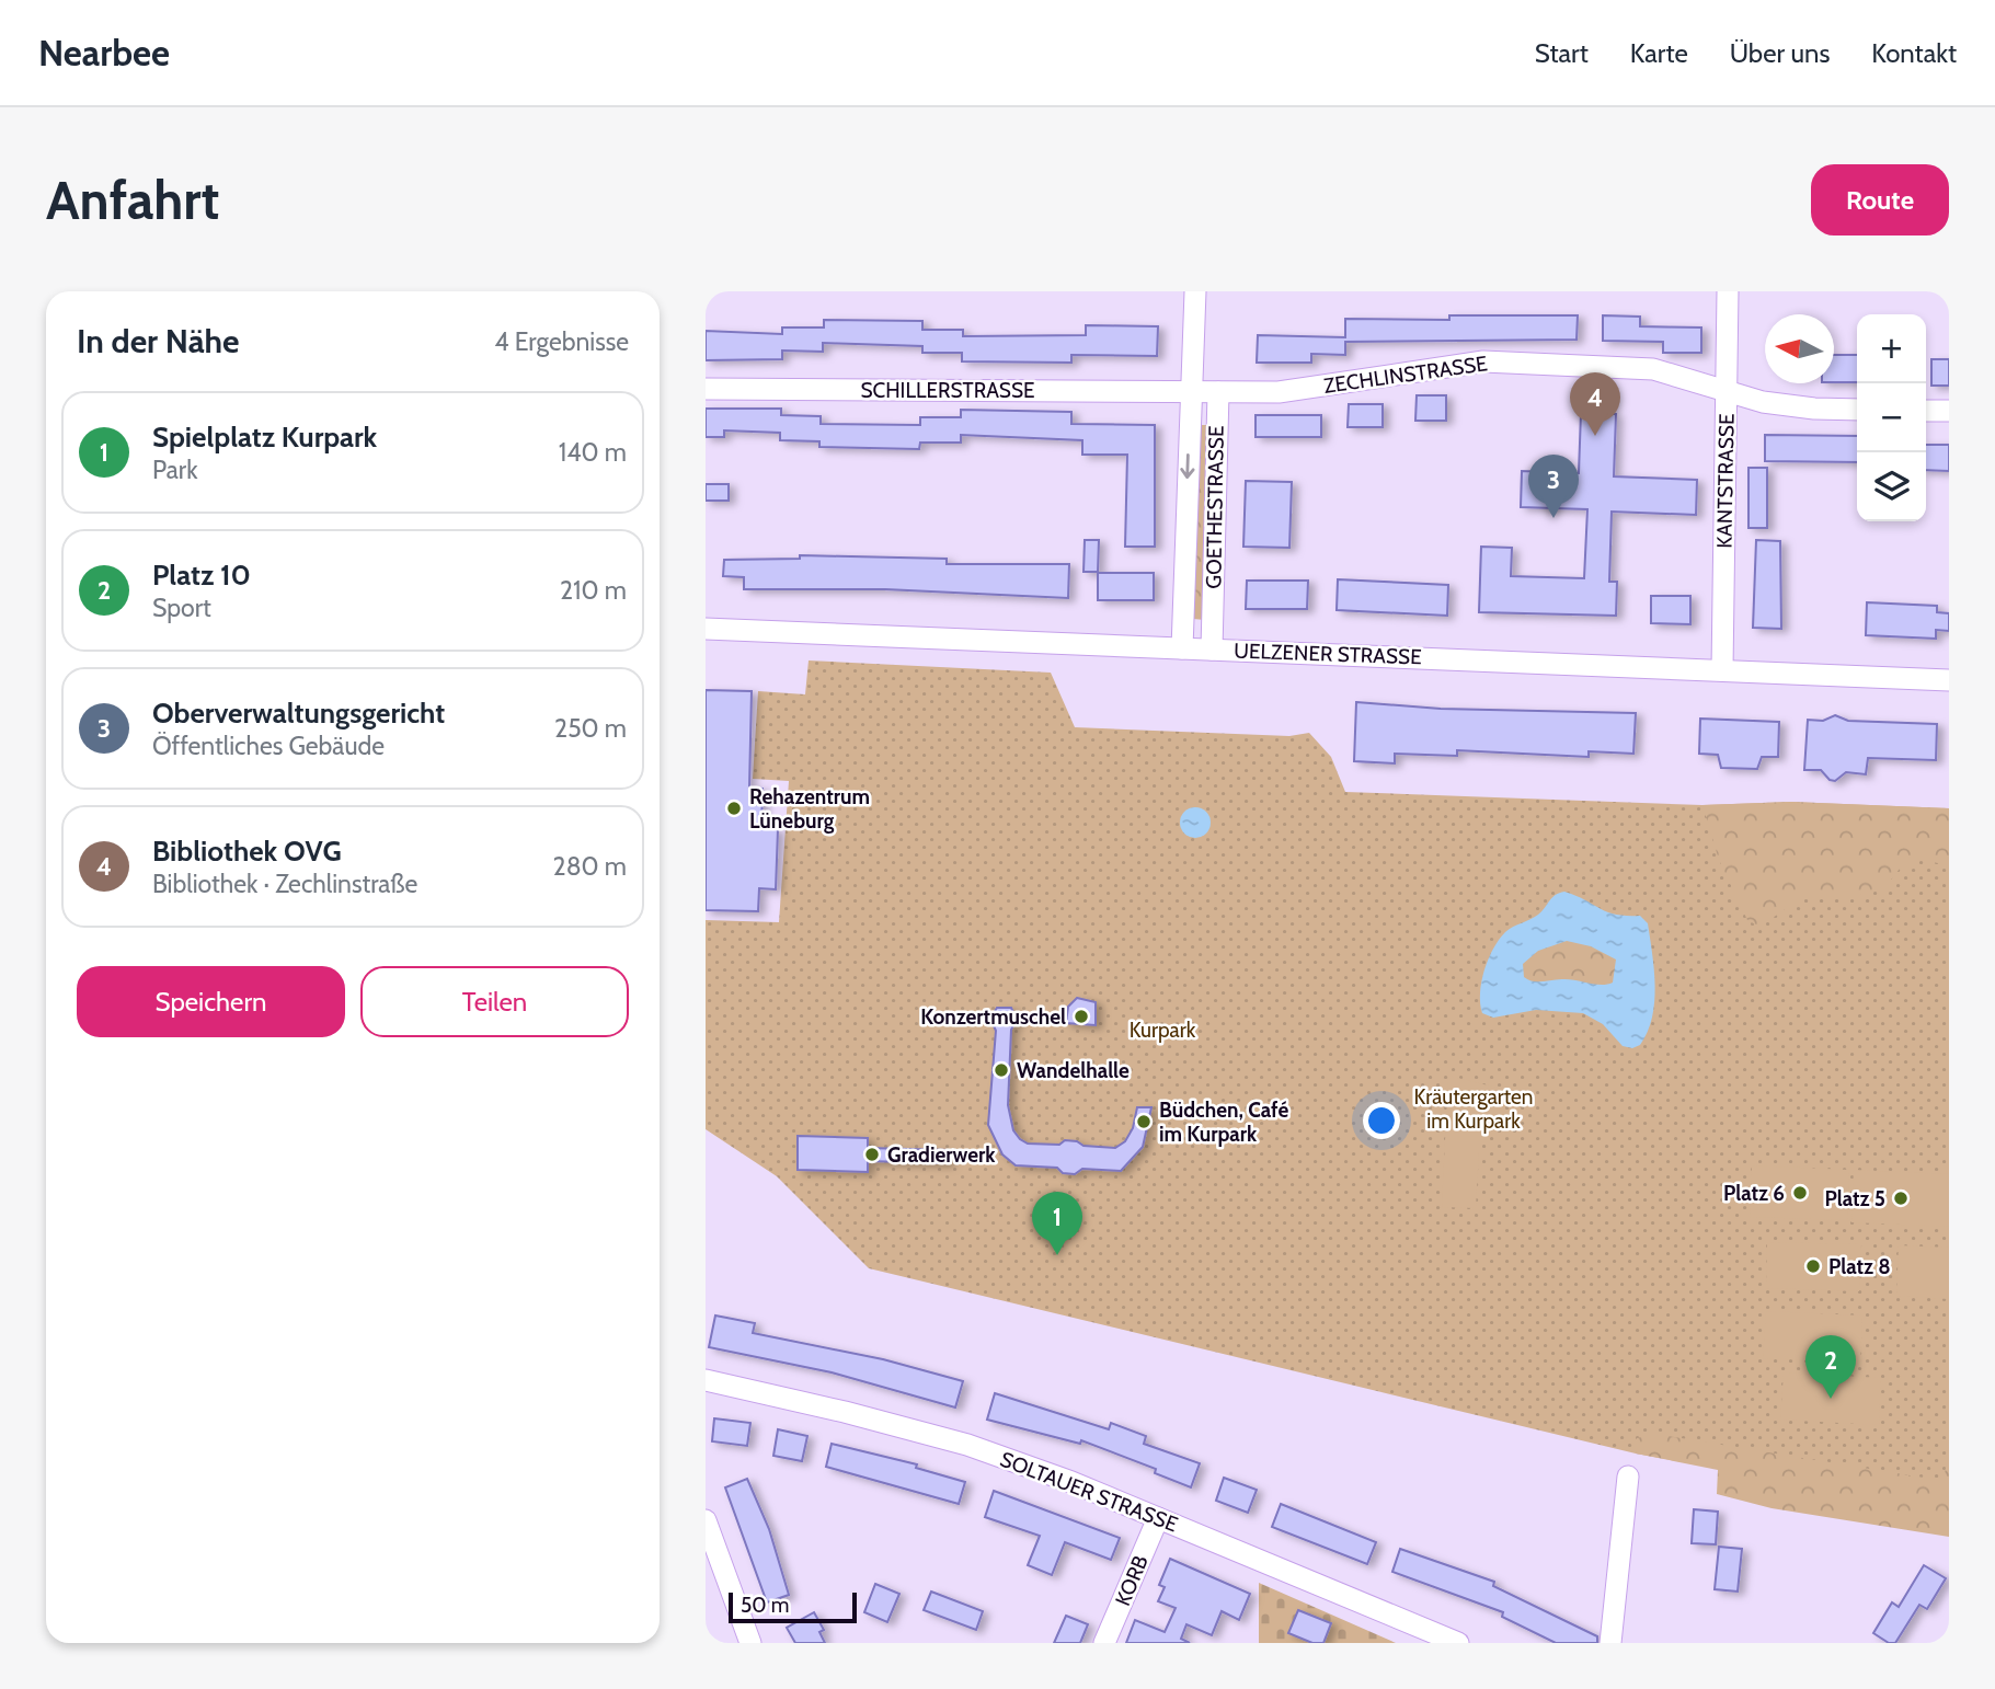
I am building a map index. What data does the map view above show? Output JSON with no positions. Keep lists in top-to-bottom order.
{
  "streets": {
    "street": [
      "ZECHLINSTRASSE",
      "SCHILLERSTRASSE",
      "KANTSTRASSE",
      "GOETHESTRASSE",
      "UELZENER STRASSE",
      "SOLTAUER STRASSE",
      "KORB"
    ]
  },
  "crossings": [
    ["ZECHLINSTRASSE", "KANTSTRASSE"],
    ["ZECHLINSTRASSE", "GOETHESTRASSE"],
    ["SCHILLERSTRASSE", "GOETHESTRASSE"],
    ["KANTSTRASSE", "UELZENER STRASSE"],
    ["GOETHESTRASSE", "UELZENER STRASSE"],
    ["SOLTAUER STRASSE", "KORB"]
  ],
  "parks": ["Kurpark", "Kräutergarten im Kurpark"],
  "places": [
    "Rehazentrum Lüneburg",
    "Konzertmuschel",
    "Wandelhalle",
    "Büdchen, Café im Kurpark",
    "Gradierwerk",
    "Platz 6",
    "Platz 5",
    "Platz 8"
  ],
  "scale_bar": "50 m",
  "north": "left",
  "page": {
    "header": "Nearbee",
    "nav": [
      "Start",
      "Karte",
      "Über uns",
      "Kontakt"
    ],
    "buttons": [
      "Route",
      ["Speichern", "Teilen"]
    ],
    "title": "Anfahrt",
    "heading": ["In der Nähe", "4 Ergebnisse"],
    "map_buttons": ["+", "−"],
    "pins": [
      "4",
      "3",
      "1",
      "2"
    ],
    "list": [
      {
        "mark": "1",
        "name": "Spielplatz Kurpark",
        "note": "Park",
        "value": "140 m"
      },
      {
        "mark": "2",
        "name": "Platz 10",
        "note": "Sport",
        "value": "210 m"
      },
      {
        "mark": "3",
        "name": "Oberverwaltungsgericht",
        "note": "Öffentliches Gebäude",
        "value": "250 m"
      },
      {
        "mark": "4",
        "name": "Bibliothek OVG",
        "note": "Bibliothek · Zechlinstraße",
        "value": "280 m"
      }
    ],
    "scale": "50 m"
  }
}
